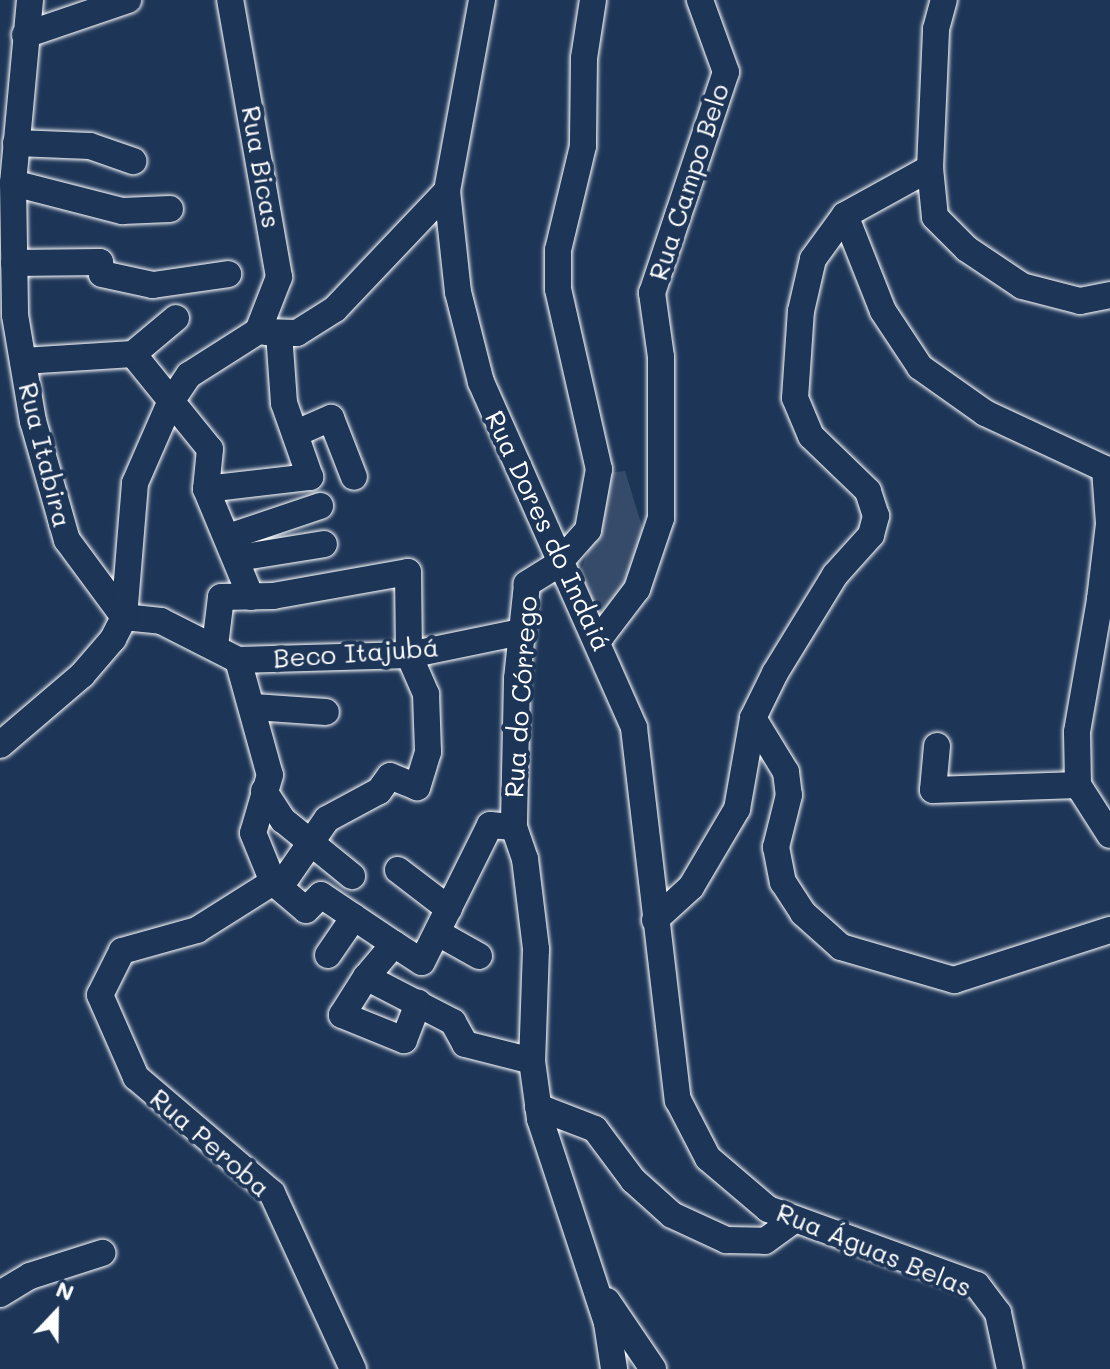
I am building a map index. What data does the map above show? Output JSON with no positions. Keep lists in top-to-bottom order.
{
  "streets": {
    "street": [
      "Rua Bicas",
      "Rua Campo Belo",
      "Rua Itabira",
      "Rua Dores do Indaiá",
      "Beco Itajubá",
      "Rua do Córrego",
      "Rua Peroba",
      "Rua Águas Belas"
    ]
  },
  "crossings": [
    ["Rua Campo Belo", "Rua Dores do Indaiá"],
    ["Rua Dores do Indaiá", "Rua do Córrego"],
    ["Rua Dores do Indaiá", "Rua Águas Belas"],
    ["Beco Itajubá", "Rua do Córrego"]
  ],
  "north": "top"
}
